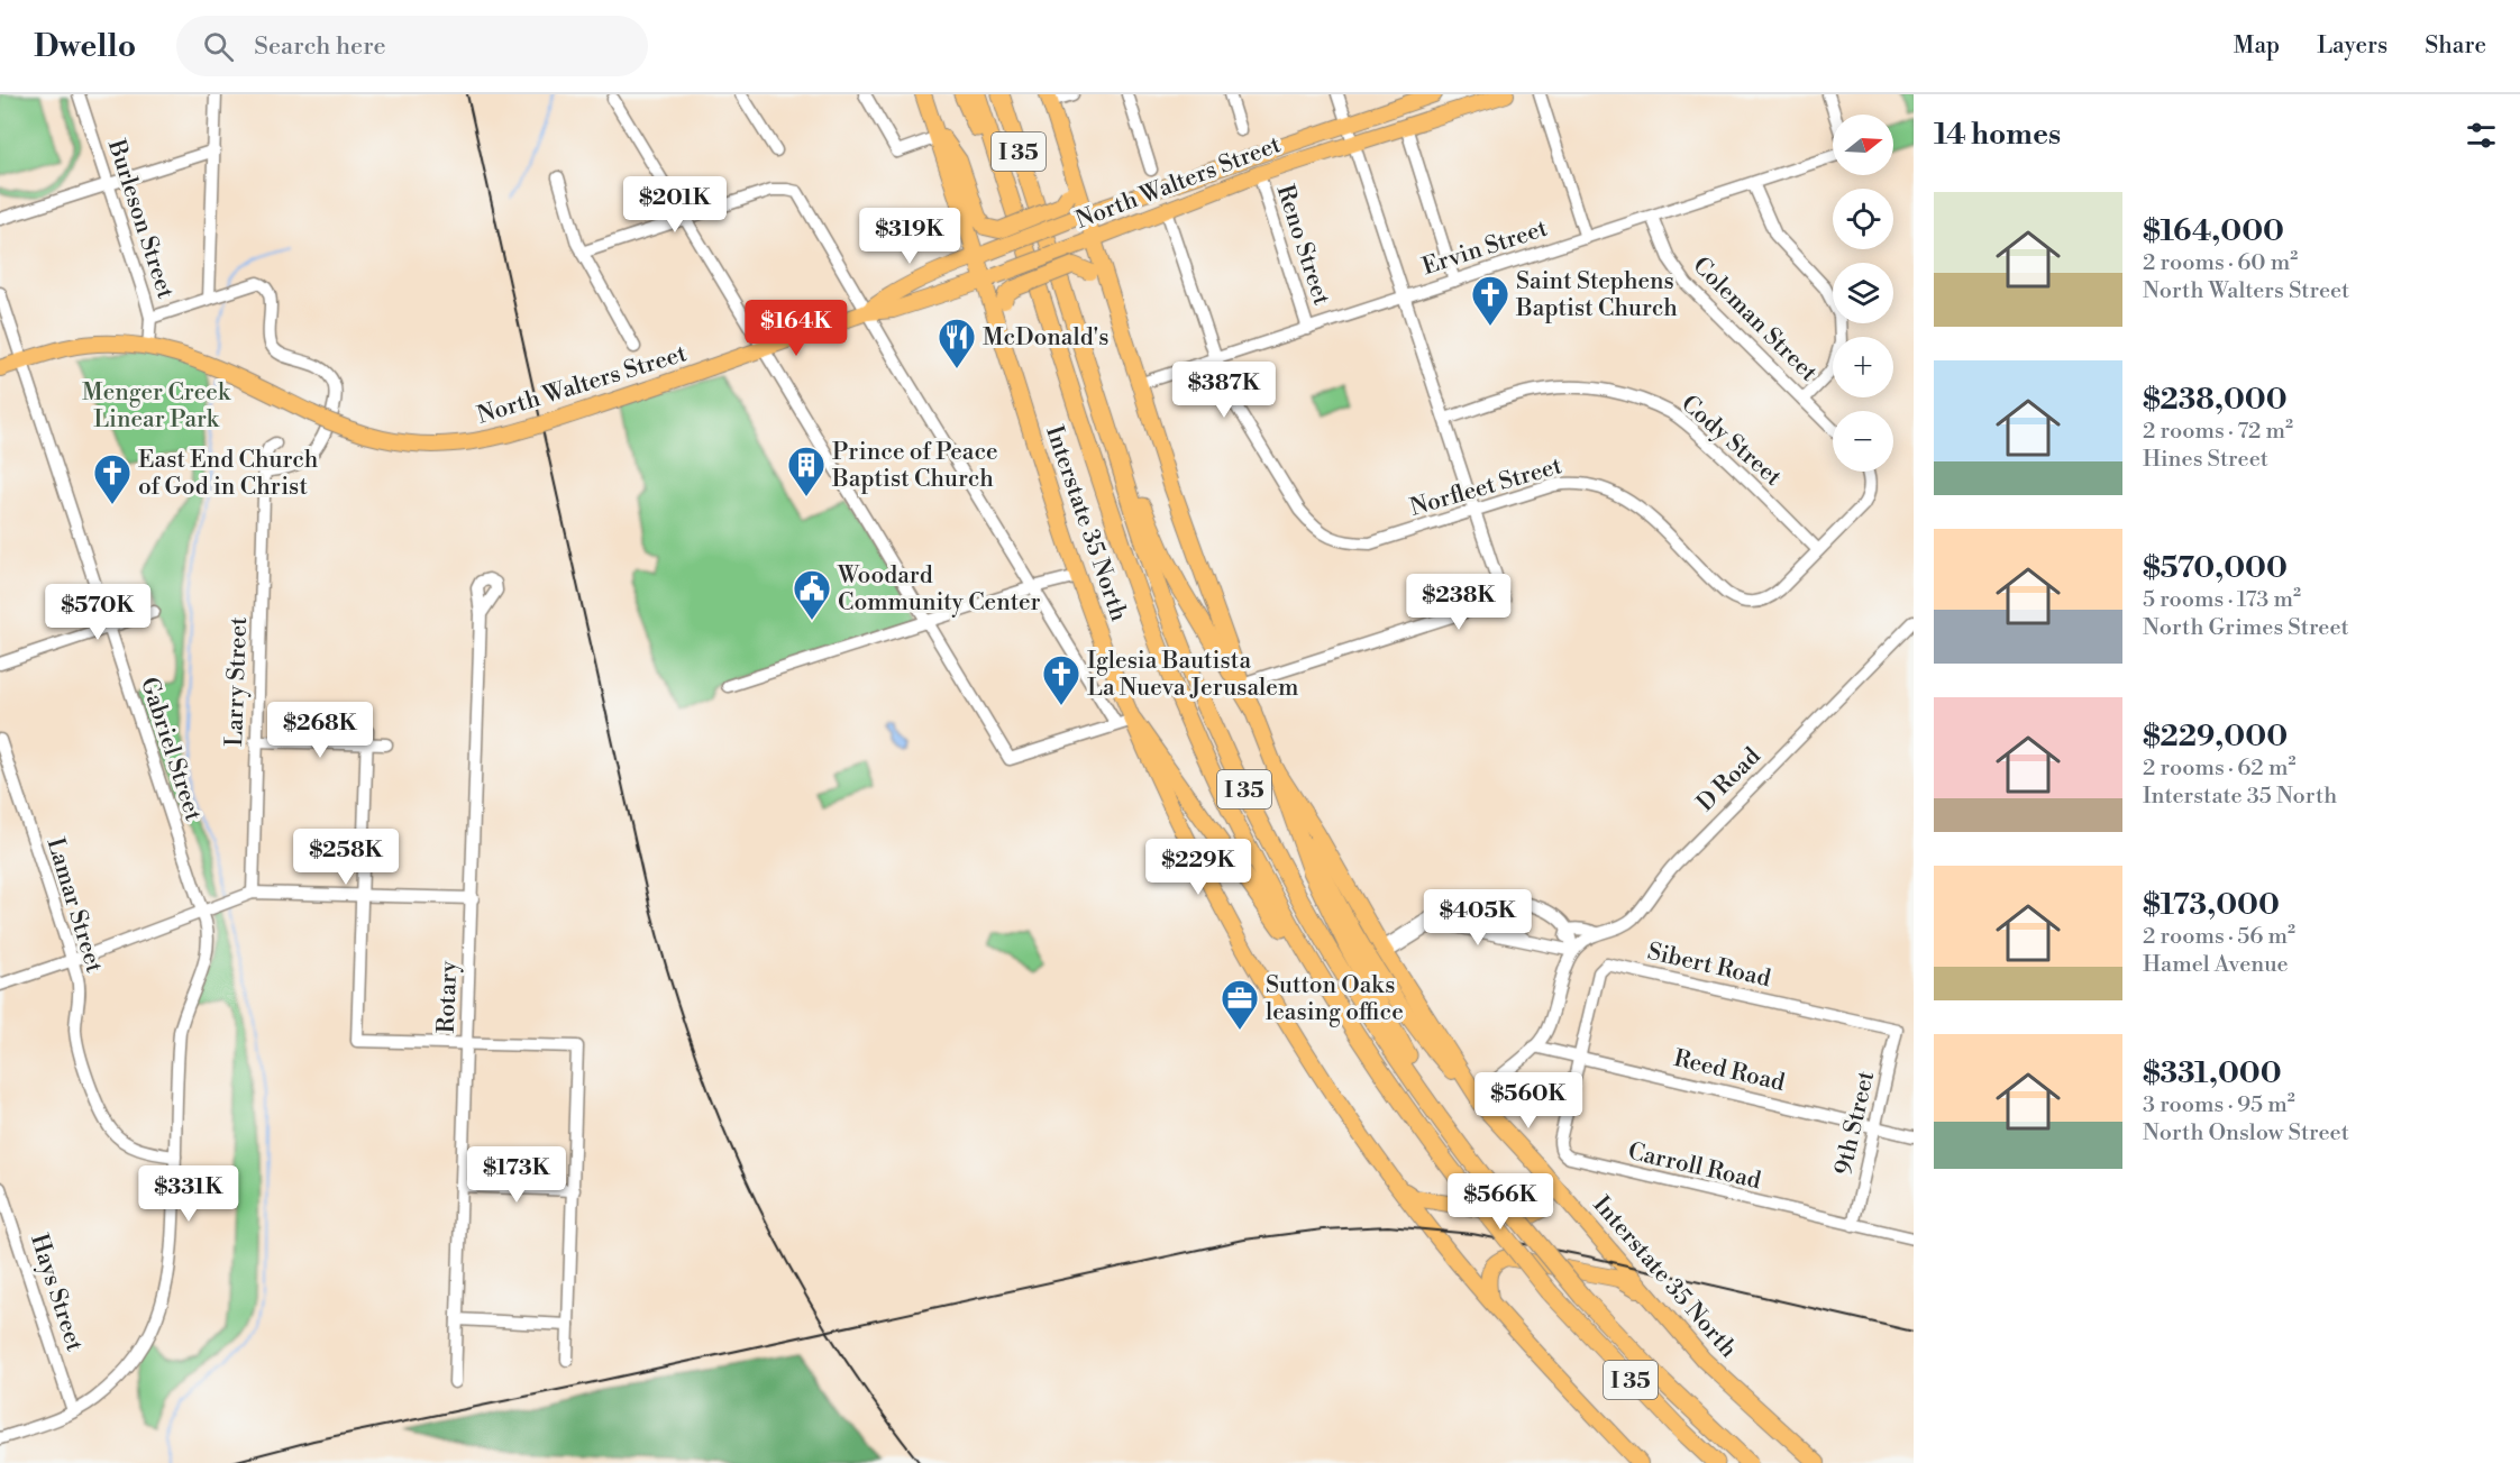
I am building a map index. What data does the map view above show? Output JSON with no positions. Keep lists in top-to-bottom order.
{
  "streets": {
    "highway": ["I 35"],
    "main road": ["North Walters Street", "Interstate 35 North"],
    "street": [
      "Burleson Street",
      "Reno Street",
      "Ervin Street",
      "Coleman Street",
      "Cody Street",
      "Norfleet Street",
      "Larry Street",
      "Gabriel Street",
      "D Road",
      "Lamar Street",
      "Sibert Road",
      "Rotary",
      "Reed Road",
      "9th Street",
      "Carroll Road",
      "Hays Street"
    ]
  },
  "crossings": [
    ["North Walters Street", "Reno Street"],
    ["North Walters Street", "Interstate 35 North"],
    ["North Walters Street", "Gabriel Street"],
    ["Reno Street", "Ervin Street"],
    ["Ervin Street", "Coleman Street"],
    ["Ervin Street", "Norfleet Street"],
    ["Cody Street", "Norfleet Street"],
    ["Gabriel Street", "Lamar Street"],
    ["Gabriel Street", "Hays Street"],
    ["Sibert Road", "Reed Road"],
    ["Sibert Road", "9th Street"],
    ["Sibert Road", "Carroll Road"],
    ["Reed Road", "9th Street"],
    ["Reed Road", "Carroll Road"],
    ["9th Street", "Carroll Road"]
  ],
  "parks": ["Menger Creek Linear Park"],
  "places": {
    "church": ["Saint Stephens Baptist Church", "East End Church of God in Christ", "Iglesia Bautista La Nueva Jerusalem"],
    "restaurant": ["McDonald's"],
    "building": ["Prince of Peace Baptist Church"],
    "public building": ["Woodard Community Center"],
    "office": ["Sutton Oaks leasing office"]
  },
  "north": "right",
  "page": {
    "header": "Dwello",
    "search": "Search here",
    "nav": ["Map", "Layers", "Share"],
    "heading": "14 homes",
    "map_buttons": ["+", "−"],
    "list": [
      {
        "name": "$164,000",
        "note": "2 rooms · 60 m² · North Walters Street"
      },
      {
        "name": "$238,000",
        "note": "2 rooms · 72 m² · Hines Street"
      },
      {
        "name": "$570,000",
        "note": "5 rooms · 173 m² · North Grimes Street"
      },
      {
        "name": "$229,000",
        "note": "2 rooms · 62 m² · Interstate 35 North"
      },
      {
        "name": "$173,000",
        "note": "2 rooms · 56 m² · Hamel Avenue"
      },
      {
        "name": "$331,000",
        "note": "3 rooms · 95 m² · North Onslow Street"
      }
    ],
    "price": [
      "$201K",
      "$319K",
      "$164K",
      "$387K",
      "$238K",
      "$570K",
      "$268K",
      "$258K",
      "$229K",
      "$405K",
      "$560K",
      "$173K",
      "$331K",
      "$566K"
    ]
  }
}
